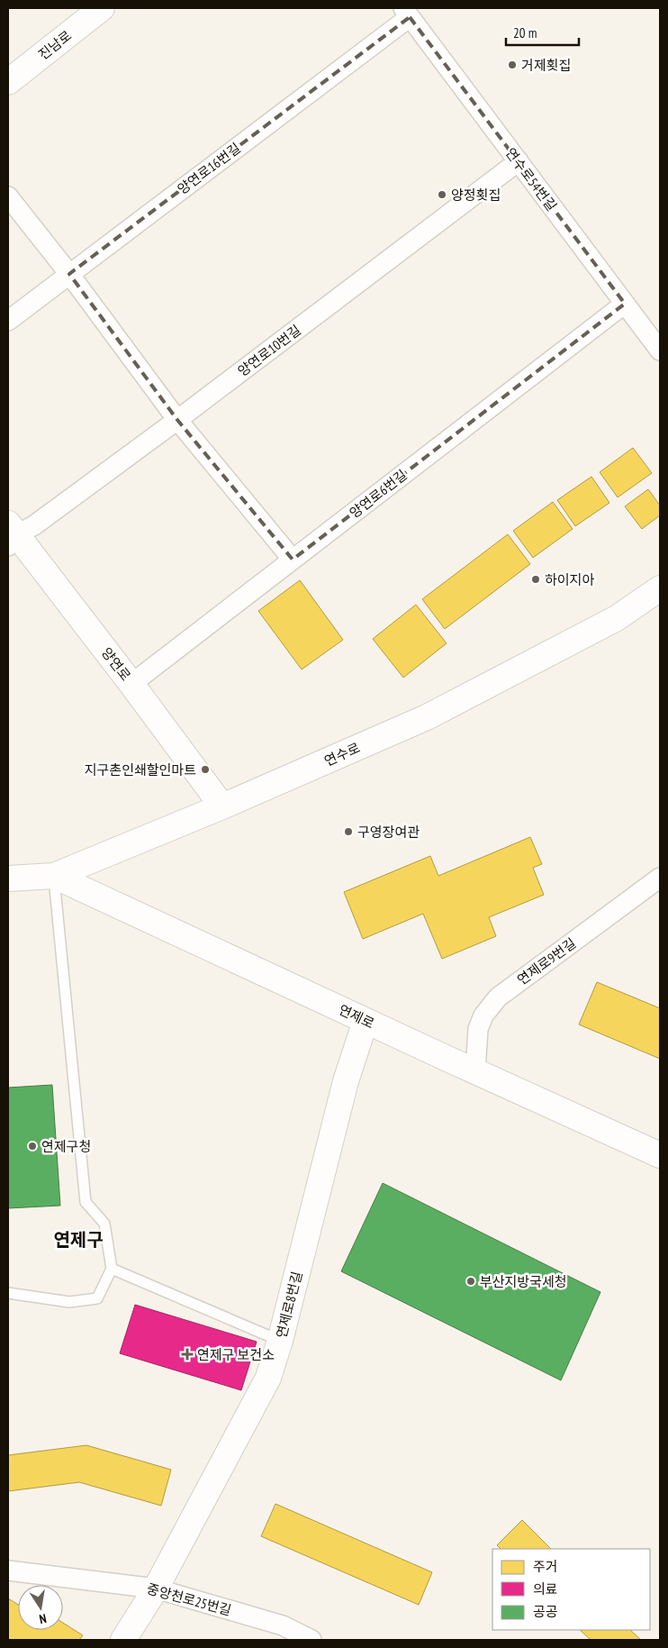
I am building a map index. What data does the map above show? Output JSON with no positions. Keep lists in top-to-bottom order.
{
  "streets": {
    "main road": [
      "진남로",
      "양연로",
      "연수로",
      "연제로",
      "연제로8번길"
    ],
    "street": [
      "양연로16번길",
      "연수로54번길",
      "양연로10번길",
      "양연로6번길",
      "연제로9번길",
      "중앙천로25번길"
    ]
  },
  "crossings": [
    ["양연로16번길", "연수로54번길"],
    ["연수로54번길", "양연로10번길"],
    ["연수로54번길", "양연로6번길"],
    ["양연로10번길", "양연로"],
    ["양연로6번길", "양연로"],
    ["양연로", "연수로"],
    ["연수로", "연제로"],
    ["연제로9번길", "연제로"],
    ["연제로", "연제로8번길"],
    ["연제로8번길", "중앙천로25번길"]
  ],
  "districts": ["연제구"],
  "places": {
    "other": [
      "거제횟집",
      "양정횟집",
      "하이지아",
      "지구촌인쇄할인마트",
      "구영장여관",
      "연제구청",
      "부산지방국세청"
    ],
    "health": ["연제구 보건소"]
  },
  "legend": ["주거", "의료", "공공"],
  "scale_bar": "20 m",
  "north": "bottom"
}
